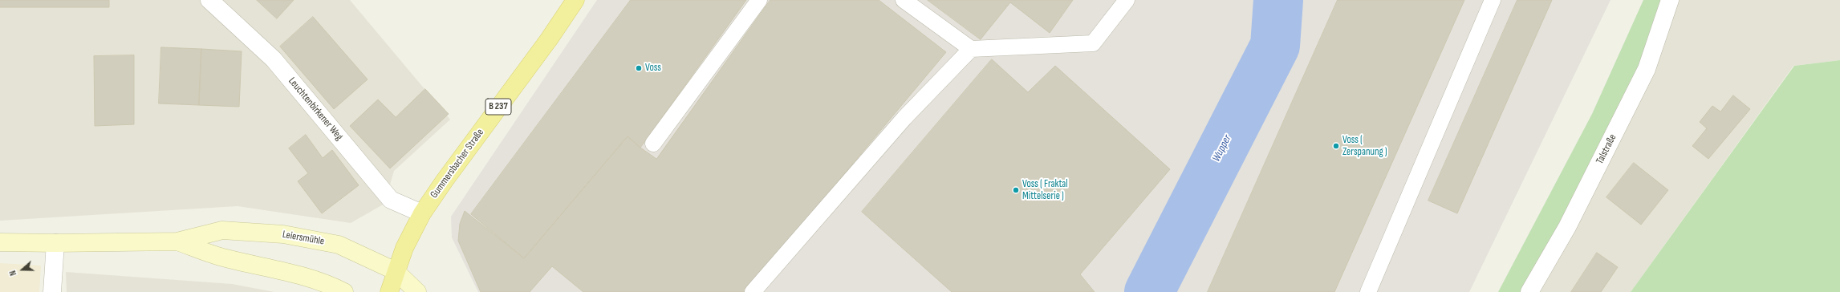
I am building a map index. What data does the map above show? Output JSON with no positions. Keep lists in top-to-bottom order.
{
  "streets": {
    "main road": ["B 237", "Gummersbacher Straße", "Leiersmühle"],
    "street": ["Leuchtenbirkener Weg", "Talstraße"]
  },
  "crossings": [
    ["B 237", "Gummersbacher Straße"],
    ["B 237", "Leiersmühle"],
    ["Leuchtenbirkener Weg", "Gummersbacher Straße"],
    ["Gummersbacher Straße", "Leiersmühle"]
  ],
  "water": ["Wupper"],
  "places": ["Voss", "Voss ( Zerspanung )", "Voss ( Fraktal Mittelserie )"],
  "north": "left"
}
